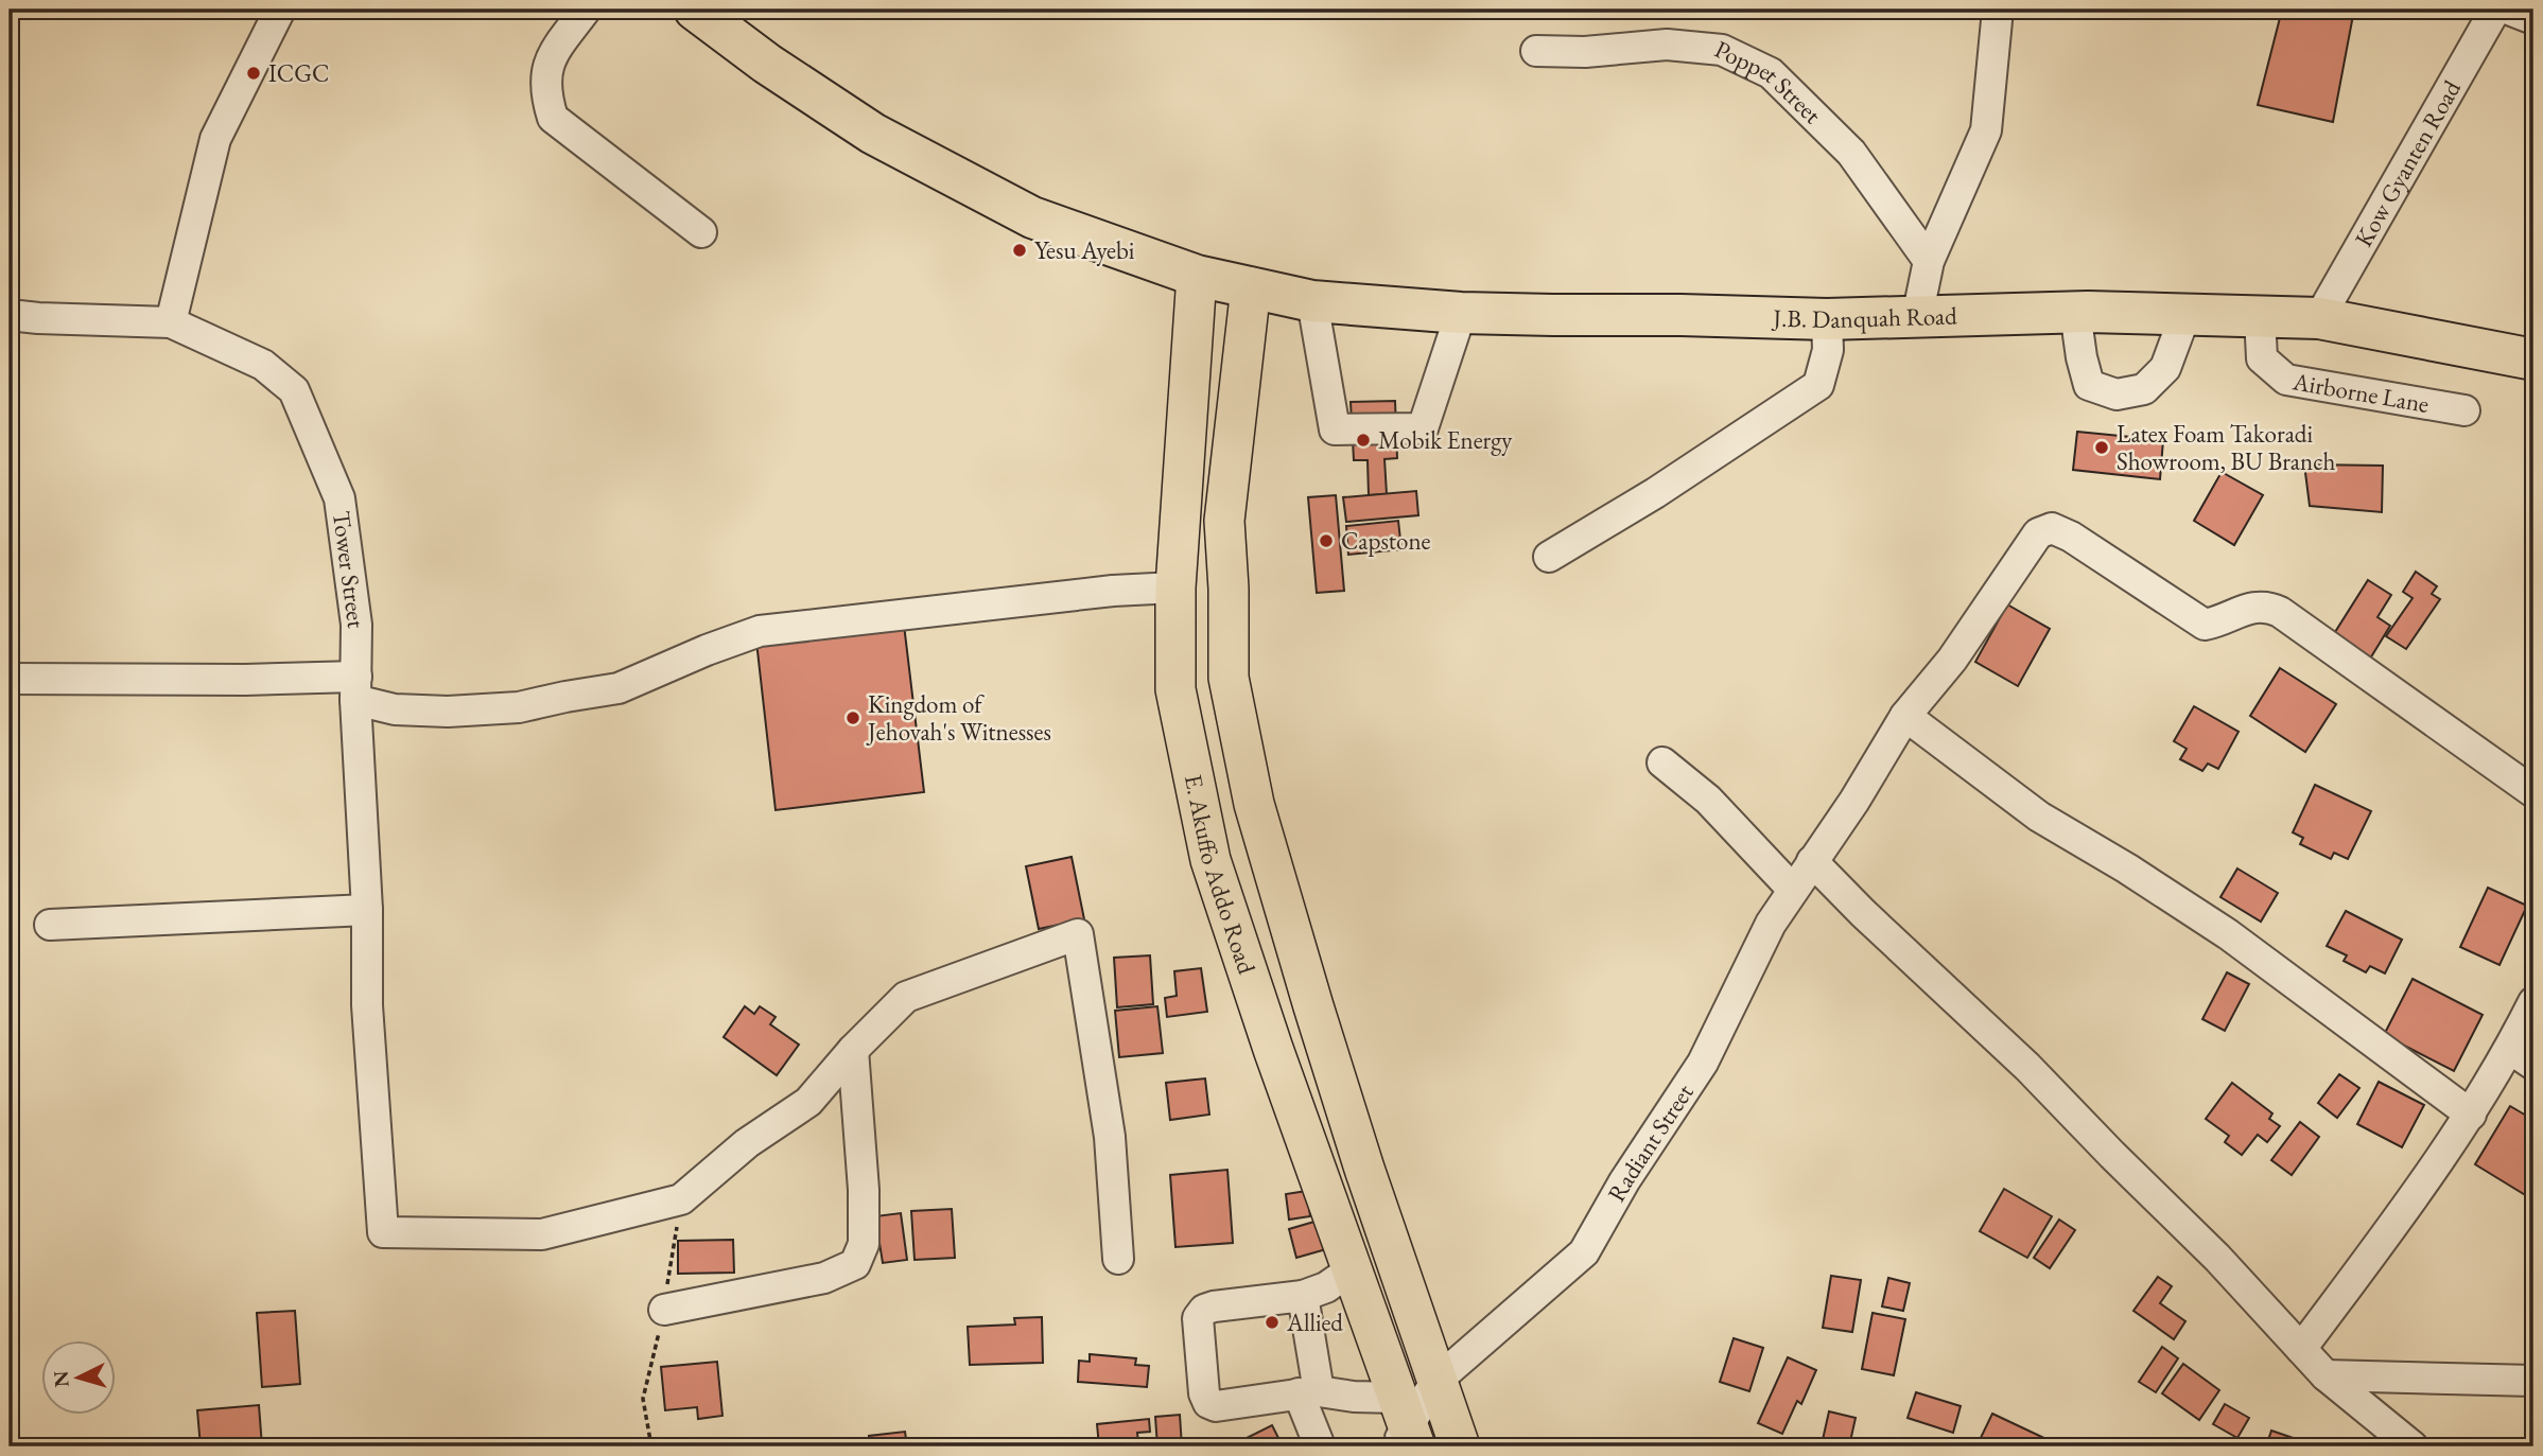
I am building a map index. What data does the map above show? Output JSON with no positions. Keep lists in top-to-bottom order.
{
  "streets": {
    "highway": ["J.B. Danquah Road"],
    "main road": ["E. Akuffo Addo Road"],
    "street": [
      "Poppet Street",
      "Kow Gyanten Road",
      "Airborne Lane",
      "Tower Street",
      "Radiant Street"
    ]
  },
  "crossings": [
    ["Kow Gyanten Road", "J.B. Danquah Road"],
    ["J.B. Danquah Road", "Airborne Lane"],
    ["J.B. Danquah Road", "E. Akuffo Addo Road"],
    ["E. Akuffo Addo Road", "Radiant Street"]
  ],
  "places": [
    "ICGC",
    "Yesu Ayebi",
    "Mobik Energy",
    "Latex Foam Takoradi Showroom, BU Branch",
    "Capstone",
    "Kingdom of Jehovah's Witnesses",
    "Allied"
  ],
  "north": "left"
}
